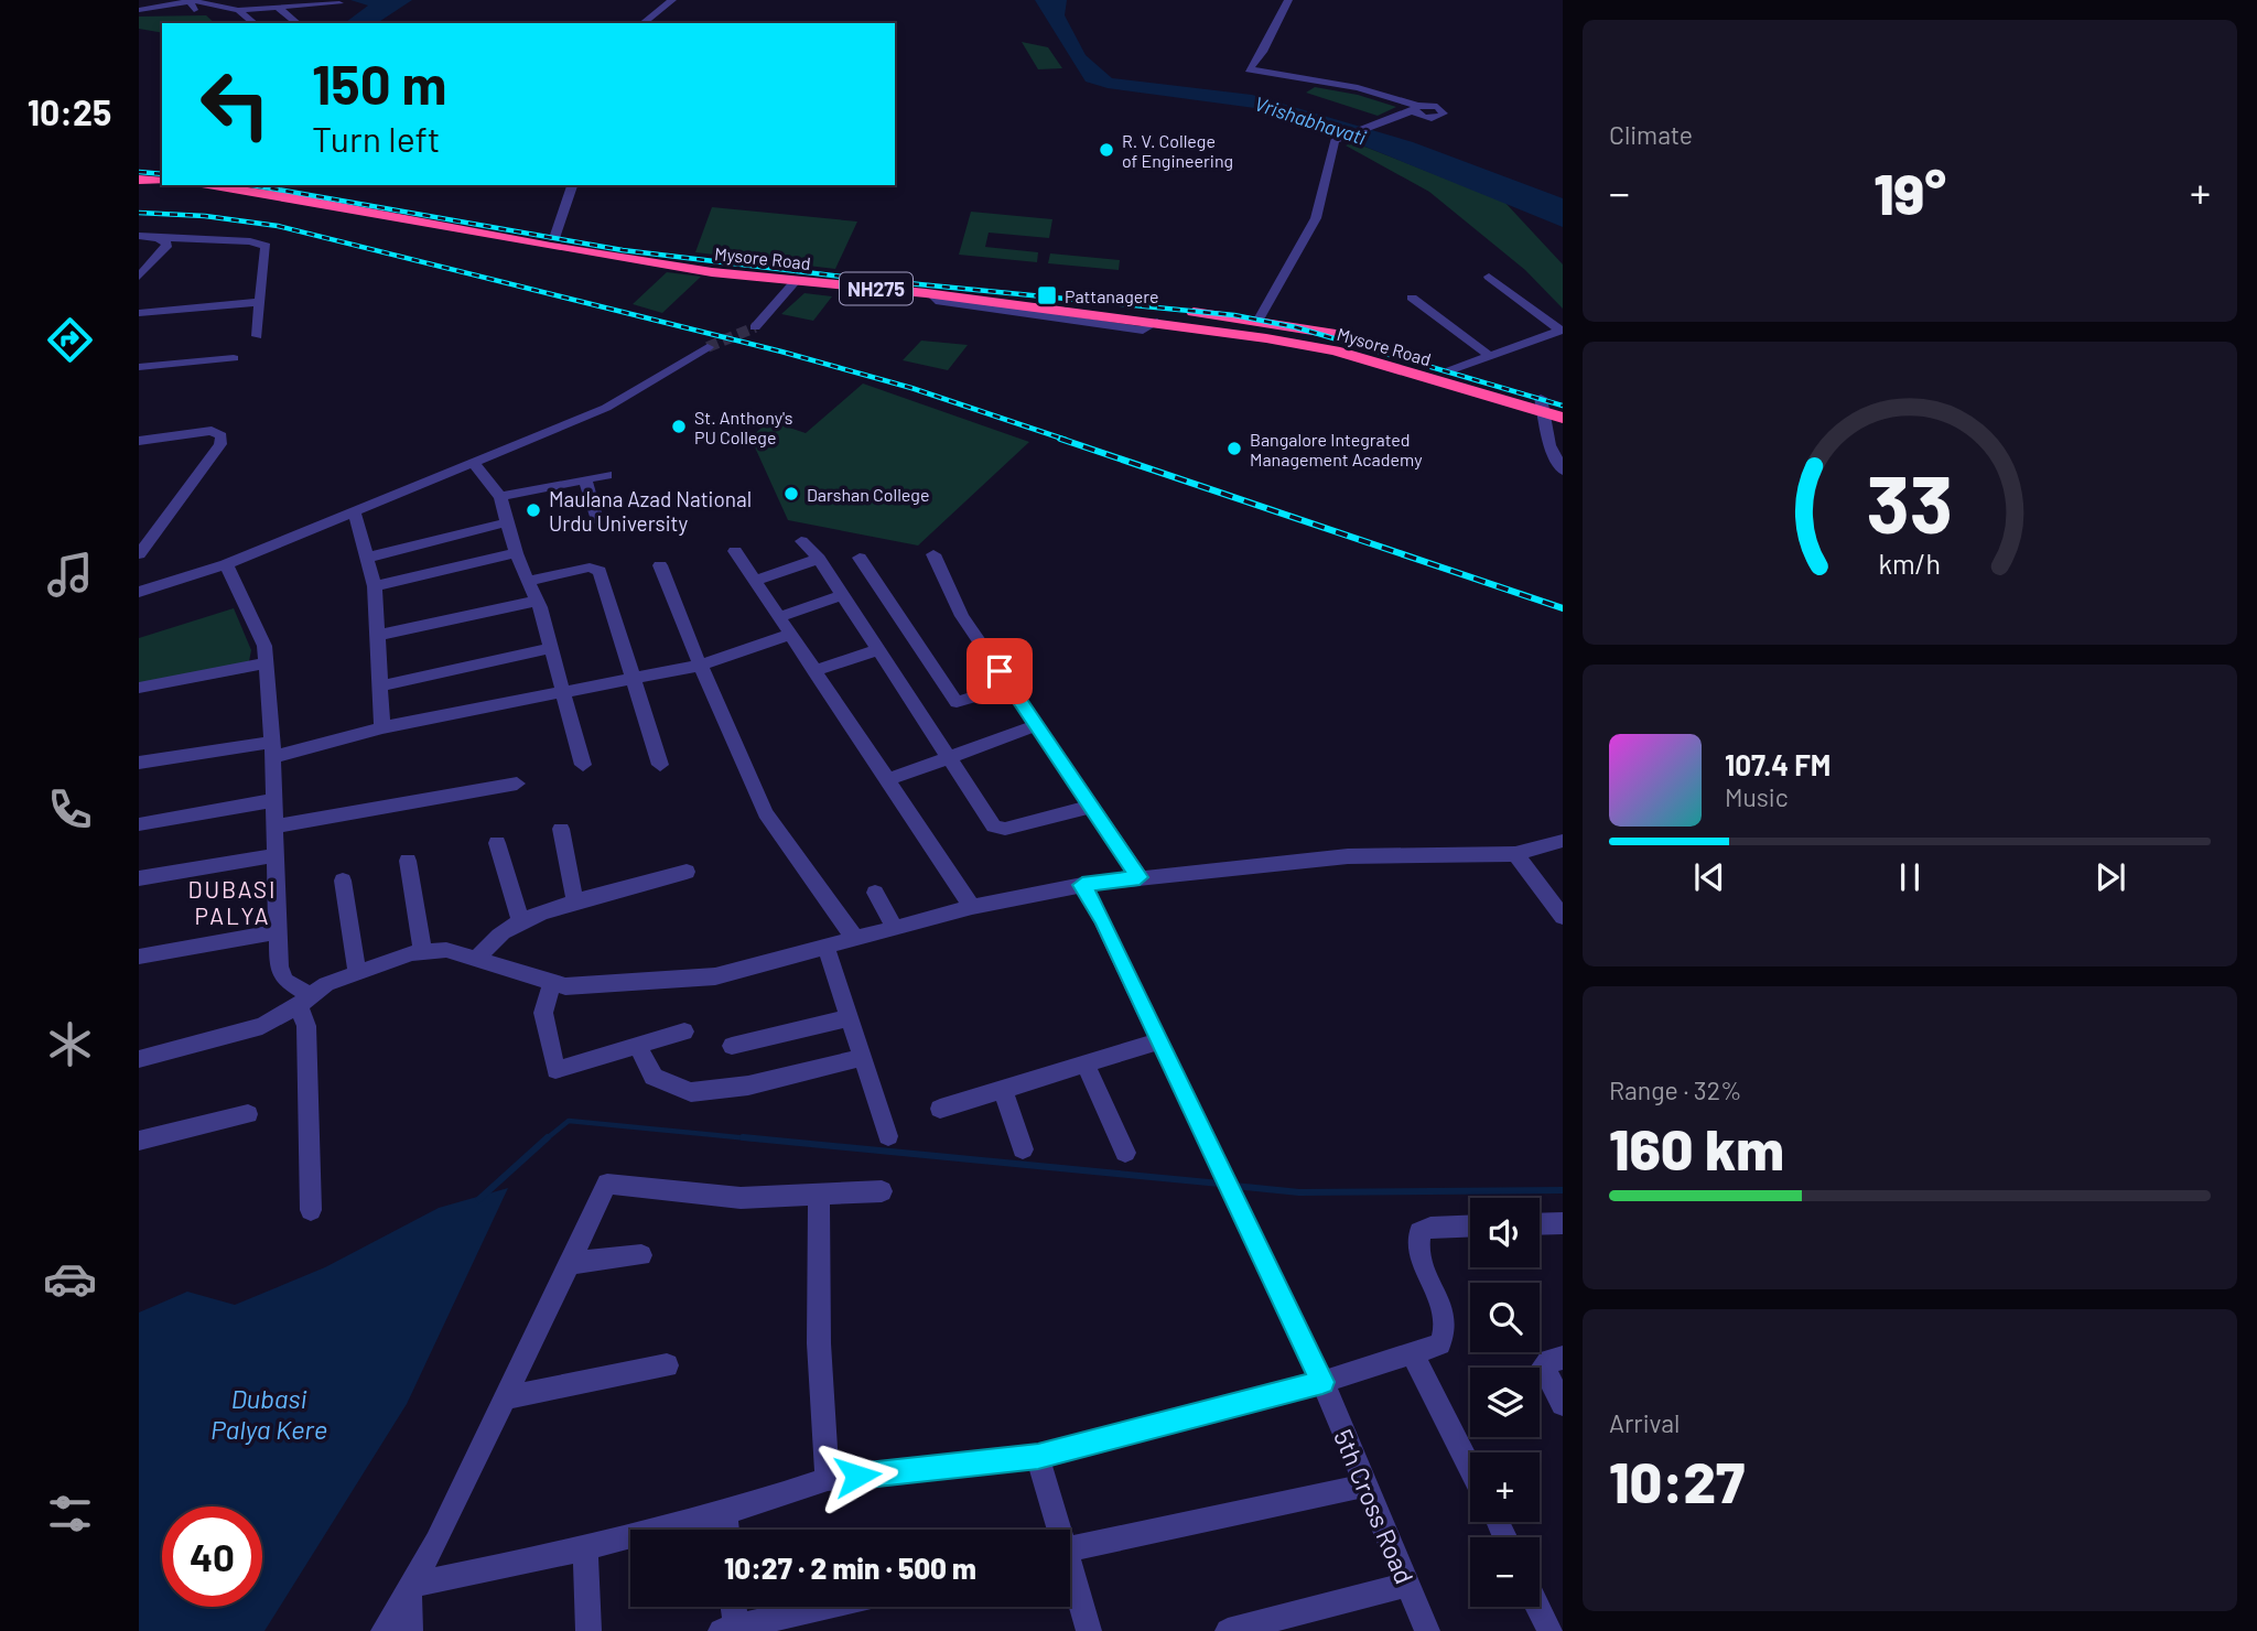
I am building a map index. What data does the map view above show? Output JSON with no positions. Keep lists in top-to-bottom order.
{
  "streets": {
    "highway": ["Mysore Road", "NH275"],
    "street": ["5th Cross Road"]
  },
  "districts": ["DUBASI PALYA"],
  "water": ["Vrishabhavati", "Dubasi Palya Kere"],
  "places": {
    "other": [
      "R. V. College of Engineering",
      "St. Anthony's PU College",
      "Bangalore Integrated Management Academy",
      "Darshan College",
      "Maulana Azad National Urdu University"
    ],
    "transit": ["Pattanagere"]
  },
  "page": {
    "tabs": "10:25",
    "tile": [
      "Climate",
      ["Range · 32%", "160 km"],
      ["Arrival", "10:27"]
    ],
    "turn": ["150 m", "Turn left"],
    "heat": ["−", "19°", "+"],
    "song": ["107.4 FM", "Music"],
    "map_buttons": ["+", "−"],
    "limit": "40",
    "trip": "10:27 · 2 min · 500 m",
    "gauge": ["33", "km/h"]
  }
}
